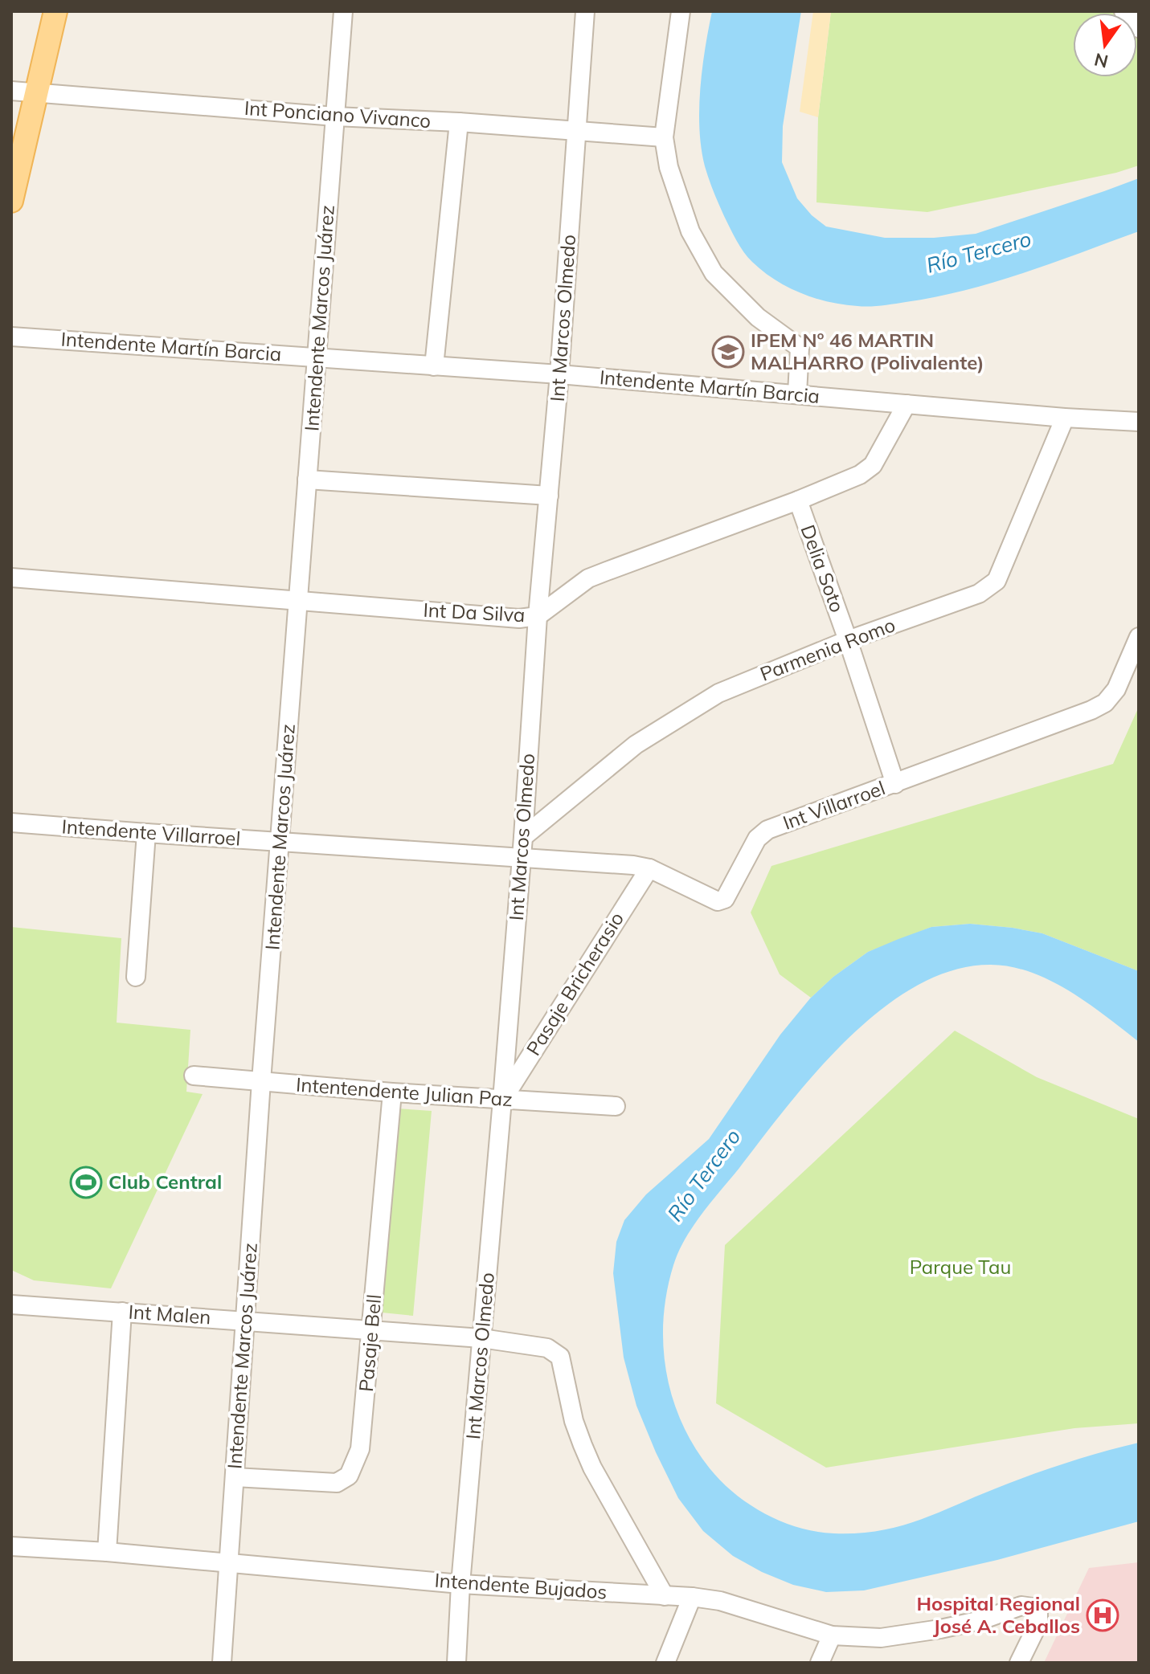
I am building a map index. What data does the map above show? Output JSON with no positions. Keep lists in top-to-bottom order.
{
  "streets": {
    "street": [
      "Int Ponciano Vivanco",
      "Intendente Marcos Juárez",
      "Int Marcos Olmedo",
      "Intendente Martín Barcia",
      "Delia Soto",
      "Int Da Silva",
      "Parmenia Romo",
      "Int Villarroel",
      "Intendente Villarroel",
      "Pasaje Bricherasio",
      "Intentendente Julian Paz",
      "Int Malen",
      "Pasaje Bell",
      "Intendente Bujados"
    ]
  },
  "crossings": [
    ["Int Ponciano Vivanco", "Intendente Marcos Juárez"],
    ["Int Ponciano Vivanco", "Int Marcos Olmedo"],
    ["Intendente Marcos Juárez", "Intendente Martín Barcia"],
    ["Intendente Marcos Juárez", "Int Da Silva"],
    ["Intendente Marcos Juárez", "Intendente Villarroel"],
    ["Intendente Marcos Juárez", "Intentendente Julian Paz"],
    ["Intendente Marcos Juárez", "Int Malen"],
    ["Intendente Marcos Juárez", "Pasaje Bell"],
    ["Intendente Marcos Juárez", "Intendente Bujados"],
    ["Int Marcos Olmedo", "Intendente Martín Barcia"],
    ["Int Marcos Olmedo", "Int Da Silva"],
    ["Int Marcos Olmedo", "Parmenia Romo"],
    ["Int Marcos Olmedo", "Int Villarroel"],
    ["Int Marcos Olmedo", "Intendente Villarroel"],
    ["Int Marcos Olmedo", "Pasaje Bricherasio"],
    ["Int Marcos Olmedo", "Intentendente Julian Paz"],
    ["Int Marcos Olmedo", "Int Malen"],
    ["Int Marcos Olmedo", "Intendente Bujados"],
    ["Intendente Martín Barcia", "Int Da Silva"],
    ["Intendente Martín Barcia", "Parmenia Romo"],
    ["Delia Soto", "Int Da Silva"],
    ["Delia Soto", "Parmenia Romo"],
    ["Delia Soto", "Int Villarroel"],
    ["Int Villarroel", "Intendente Villarroel"],
    ["Int Villarroel", "Pasaje Bricherasio"],
    ["Pasaje Bricherasio", "Intentendente Julian Paz"],
    ["Intentendente Julian Paz", "Pasaje Bell"],
    ["Int Malen", "Pasaje Bell"],
    ["Int Malen", "Intendente Bujados"]
  ],
  "water": ["Río Tercero"],
  "parks": ["Parque Tau"],
  "places": {
    "school or university": ["IPEM Nº 46 MARTIN MALHARRO (Polivalente)"],
    "sports": ["Club Central"],
    "hospital": ["Hospital Regional José A. Ceballos"]
  },
  "north": "bottom"
}
